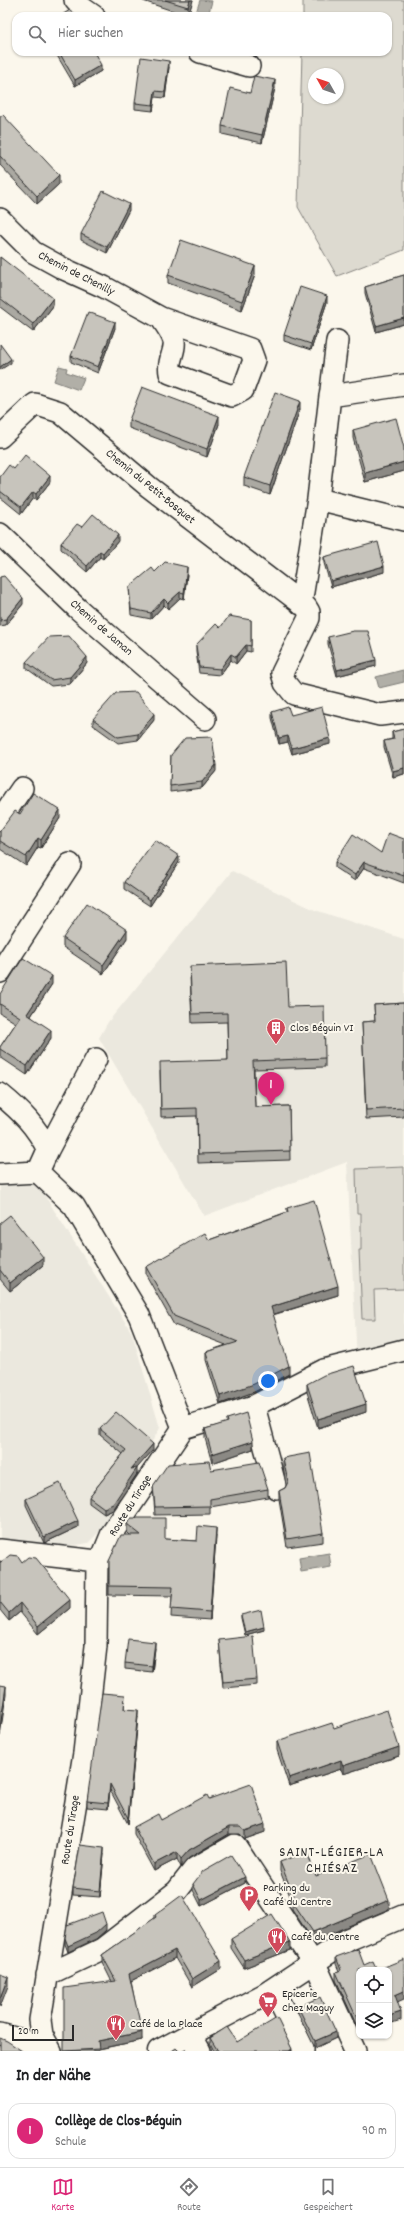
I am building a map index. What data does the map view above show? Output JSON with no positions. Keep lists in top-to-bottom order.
{
  "streets": {
    "street": [
      "Chemin de Chenilly",
      "Chemin du Petit-Bosquet",
      "Chemin de Jaman",
      "Route du Tirage"
    ]
  },
  "districts": ["SAINT-LÉGIER-LA CHIÉSAZ"],
  "places": {
    "building": ["Clos Béguin VI"],
    "parking": ["Parking du Café du Centre"],
    "restaurant": ["Café du Centre", "Café de la Place"],
    "supermarket": ["Epicerie Chez Maguy"]
  },
  "scale_bar": "20 m",
  "north": "top left",
  "page": {
    "search": "Hier suchen",
    "pins": "1",
    "scale": "20 m",
    "heading": "In der Nähe",
    "list": [
      {
        "mark": "1",
        "name": "Collège de Clos-Béguin",
        "note": "Schule",
        "value": "90 m"
      }
    ],
    "nav": ["Karte", "Route", "Gespeichert"]
  }
}
